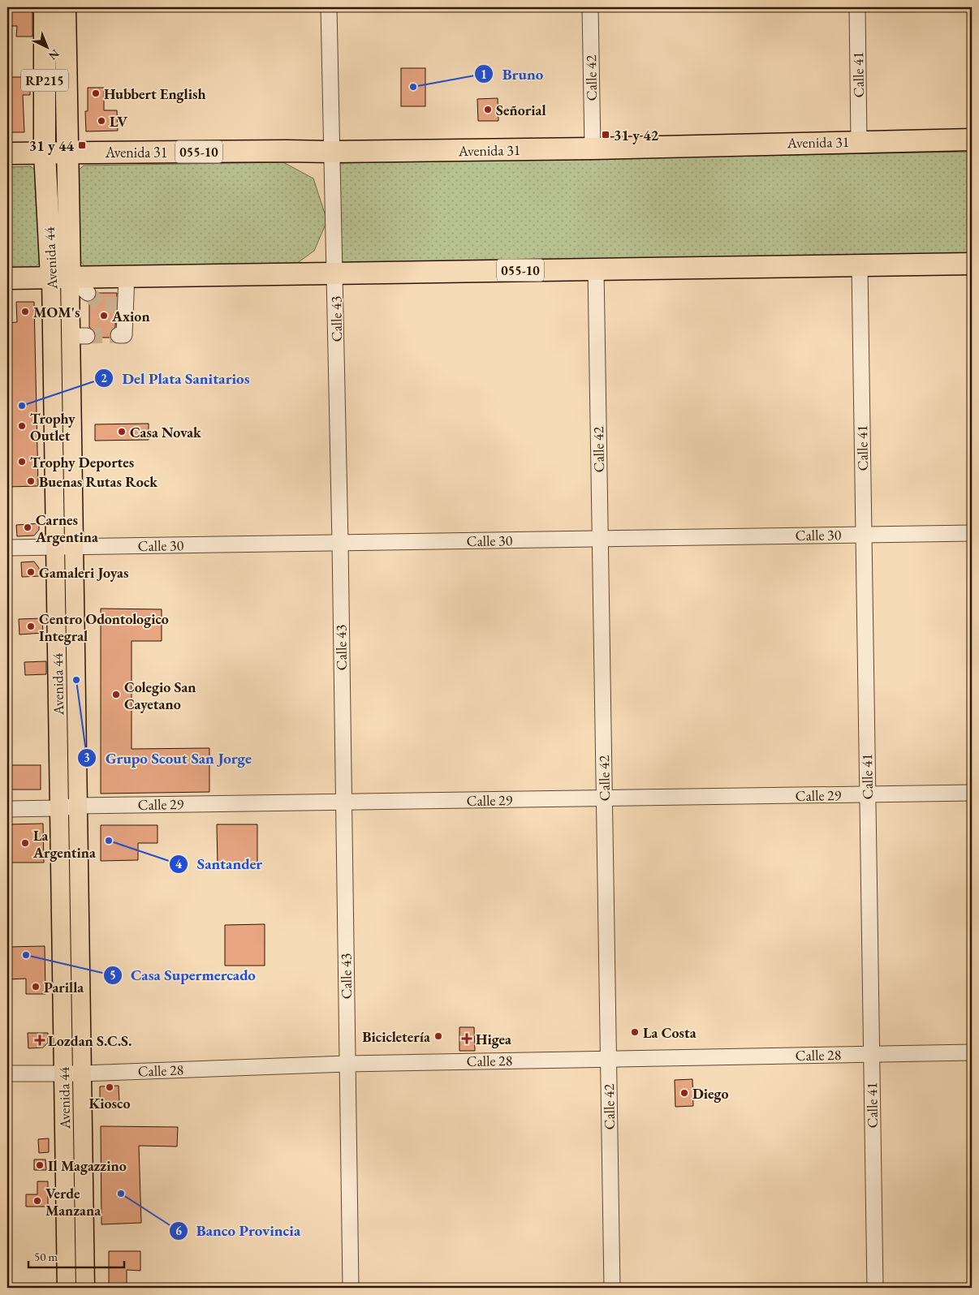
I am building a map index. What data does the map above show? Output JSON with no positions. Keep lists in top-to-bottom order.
{
  "streets": {
    "highway": [
      "RP215",
      "Avenida 31",
      "055-10",
      "Avenida 44"
    ],
    "street": [
      "Calle 41",
      "Calle 42",
      "Calle 43",
      "Calle 30",
      "Calle 29",
      "Calle 28"
    ]
  },
  "crossings": [
    ["Calle 41", "Avenida 31"],
    ["Calle 41", "055-10"],
    ["Calle 41", "Calle 30"],
    ["Calle 41", "Calle 29"],
    ["Calle 41", "Calle 28"],
    ["Calle 42", "Avenida 31"],
    ["Calle 42", "055-10"],
    ["Calle 42", "Calle 30"],
    ["Calle 42", "Calle 29"],
    ["Calle 42", "Calle 28"],
    ["Avenida 31", "Avenida 44"],
    ["Avenida 31", "Calle 43"],
    ["055-10", "Avenida 44"],
    ["055-10", "Calle 43"],
    ["Avenida 44", "Calle 30"],
    ["Avenida 44", "Calle 29"],
    ["Avenida 44", "Calle 28"],
    ["Calle 43", "Calle 30"],
    ["Calle 43", "Calle 29"],
    ["Calle 43", "Calle 28"]
  ],
  "places": {
    "other": [
      "Bruno",
      "Hubbert English",
      "Señorial",
      "LV",
      "MOM's",
      "Axion",
      "Del Plata Sanitarios",
      "Trophy Outlet",
      "Casa Novak",
      "Trophy Deportes",
      "Buenas Rutas Rock",
      "Carnes Argentina",
      "Gamaleri Joyas",
      "Centro Odontologico Integral",
      "Grupo Scout San Jorge",
      "Colegio San Cayetano",
      "Santander",
      "La Argentina",
      "Casa Supermercado",
      "Parilla",
      "La Costa",
      "Bicicletería",
      "Kiosco",
      "Diego",
      "Il Magazzino",
      "Banco Provincia",
      "Verde Manzana"
    ],
    "transit": ["31 y 42", "31 y 44"],
    "health": ["Higea", "Lozdan S.C.S."]
  },
  "scale_bar": "50 m",
  "north": "bottom right"
}
